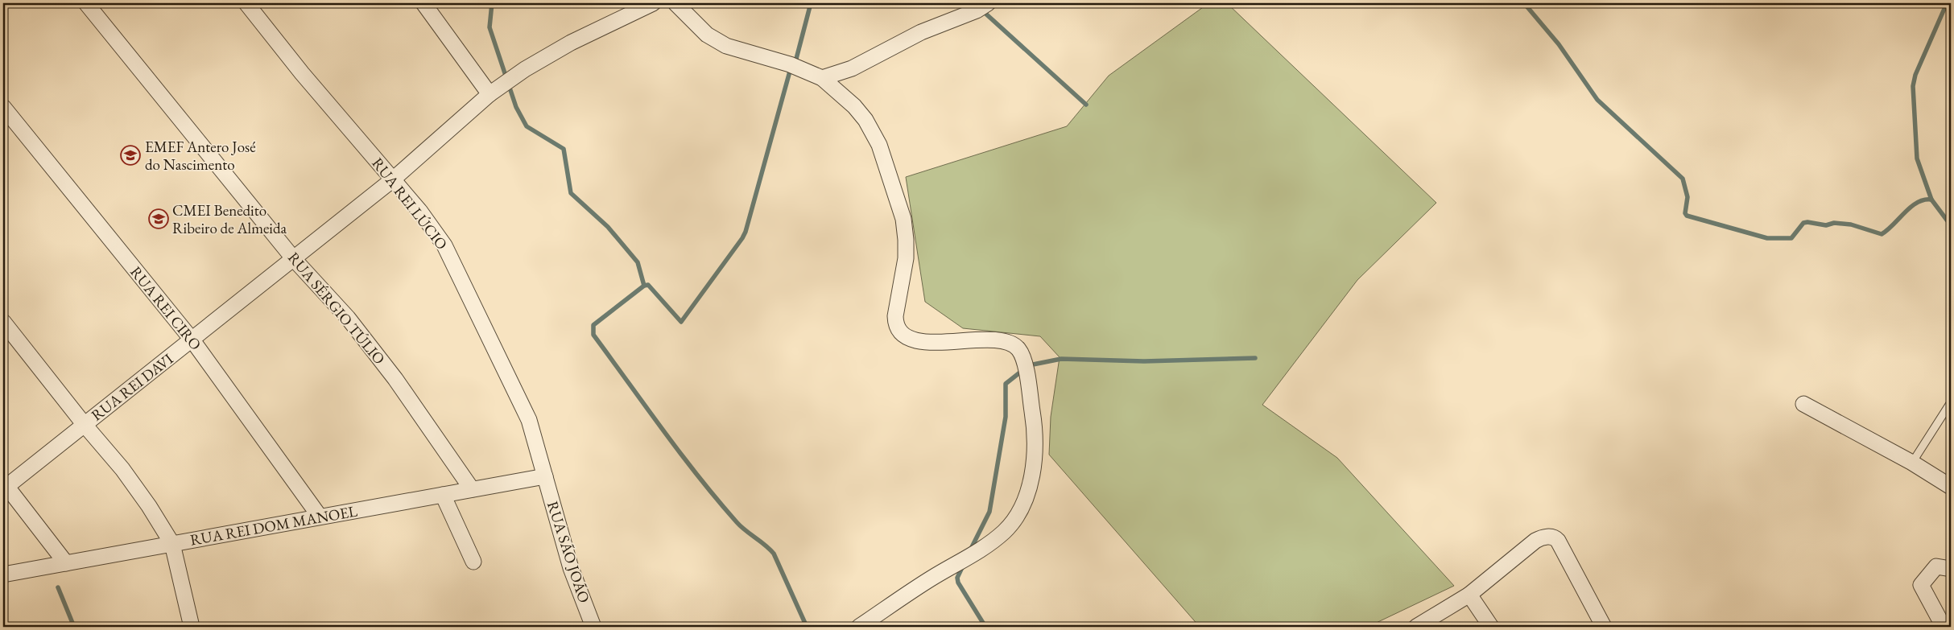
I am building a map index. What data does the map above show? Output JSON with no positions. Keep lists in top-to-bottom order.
{
  "streets": {
    "street": [
      "RUA REI LÚCIO",
      "RUA REI CIRO",
      "RUA SÉRGIO TÚLIO",
      "RUA REI DAVI",
      "RUA REI DOM MANOEL",
      "RUA SÃO JOÃO"
    ]
  },
  "crossings": [
    ["RUA REI LÚCIO", "RUA REI DAVI"],
    ["RUA REI LÚCIO", "RUA REI DOM MANOEL"],
    ["RUA REI LÚCIO", "RUA SÃO JOÃO"],
    ["RUA REI CIRO", "RUA REI DAVI"],
    ["RUA REI CIRO", "RUA REI DOM MANOEL"],
    ["RUA SÉRGIO TÚLIO", "RUA REI DAVI"],
    ["RUA SÉRGIO TÚLIO", "RUA REI DOM MANOEL"],
    ["RUA REI DOM MANOEL", "RUA SÃO JOÃO"]
  ],
  "places": {
    "school or university": ["EMEF Antero José do Nascimento", "CMEI Benedito Ribeiro de Almeida"]
  }
}
